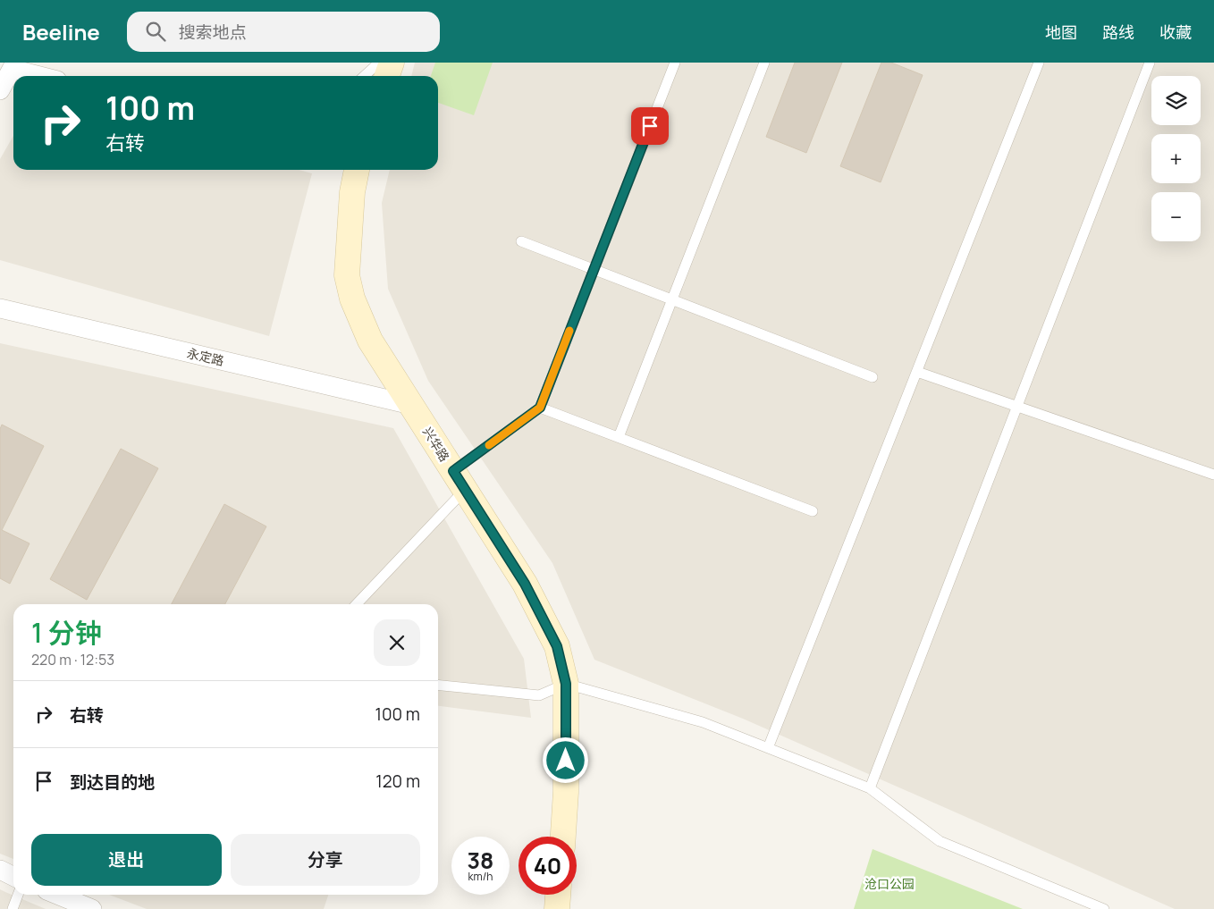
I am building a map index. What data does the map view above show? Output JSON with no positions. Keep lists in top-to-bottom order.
{
  "streets": {
    "street": ["永定路", "兴华路"]
  },
  "crossings": [
    ["永定路", "兴华路"]
  ],
  "parks": ["沧口公园"],
  "page": {
    "header": "Beeline",
    "search": "搜索地点",
    "nav": ["地图", "路线", "收藏"],
    "map_buttons": ["+", "−"],
    "turn": ["100 m", "右转"],
    "heading": ["1 分钟", "220 m · 12:53"],
    "list": [
      {
        "name": "右转",
        "value": "100 m"
      },
      {
        "name": "到达目的地",
        "value": "120 m"
      }
    ],
    "buttons": ["退出", "分享"],
    "speed": "38 km/h",
    "limit": "40"
  }
}
